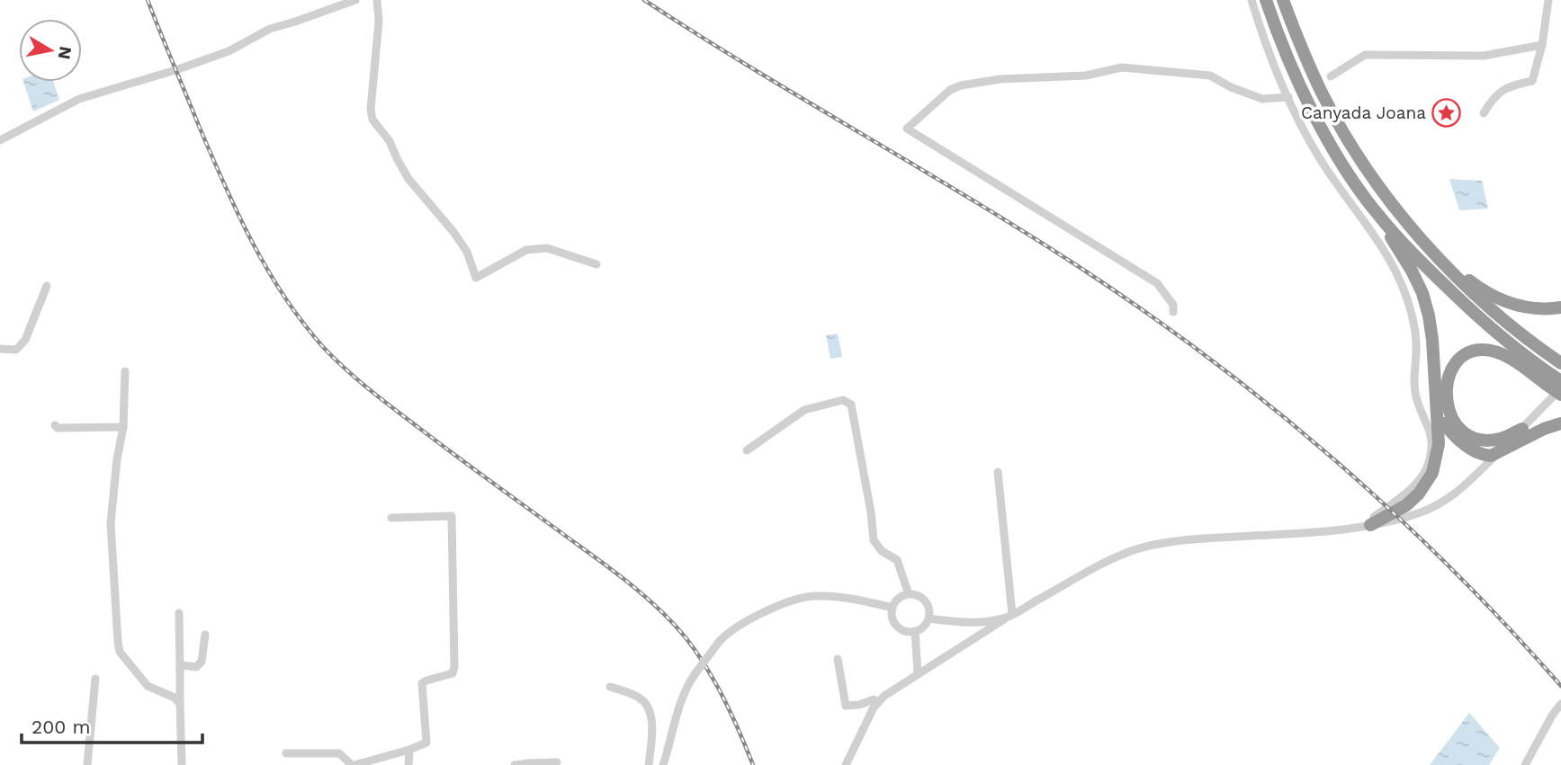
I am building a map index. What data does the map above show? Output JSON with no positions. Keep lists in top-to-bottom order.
{
  "places": {
    "place": ["Canyada Joana"]
  },
  "scale_bar": "200 m",
  "north": "right"
}
